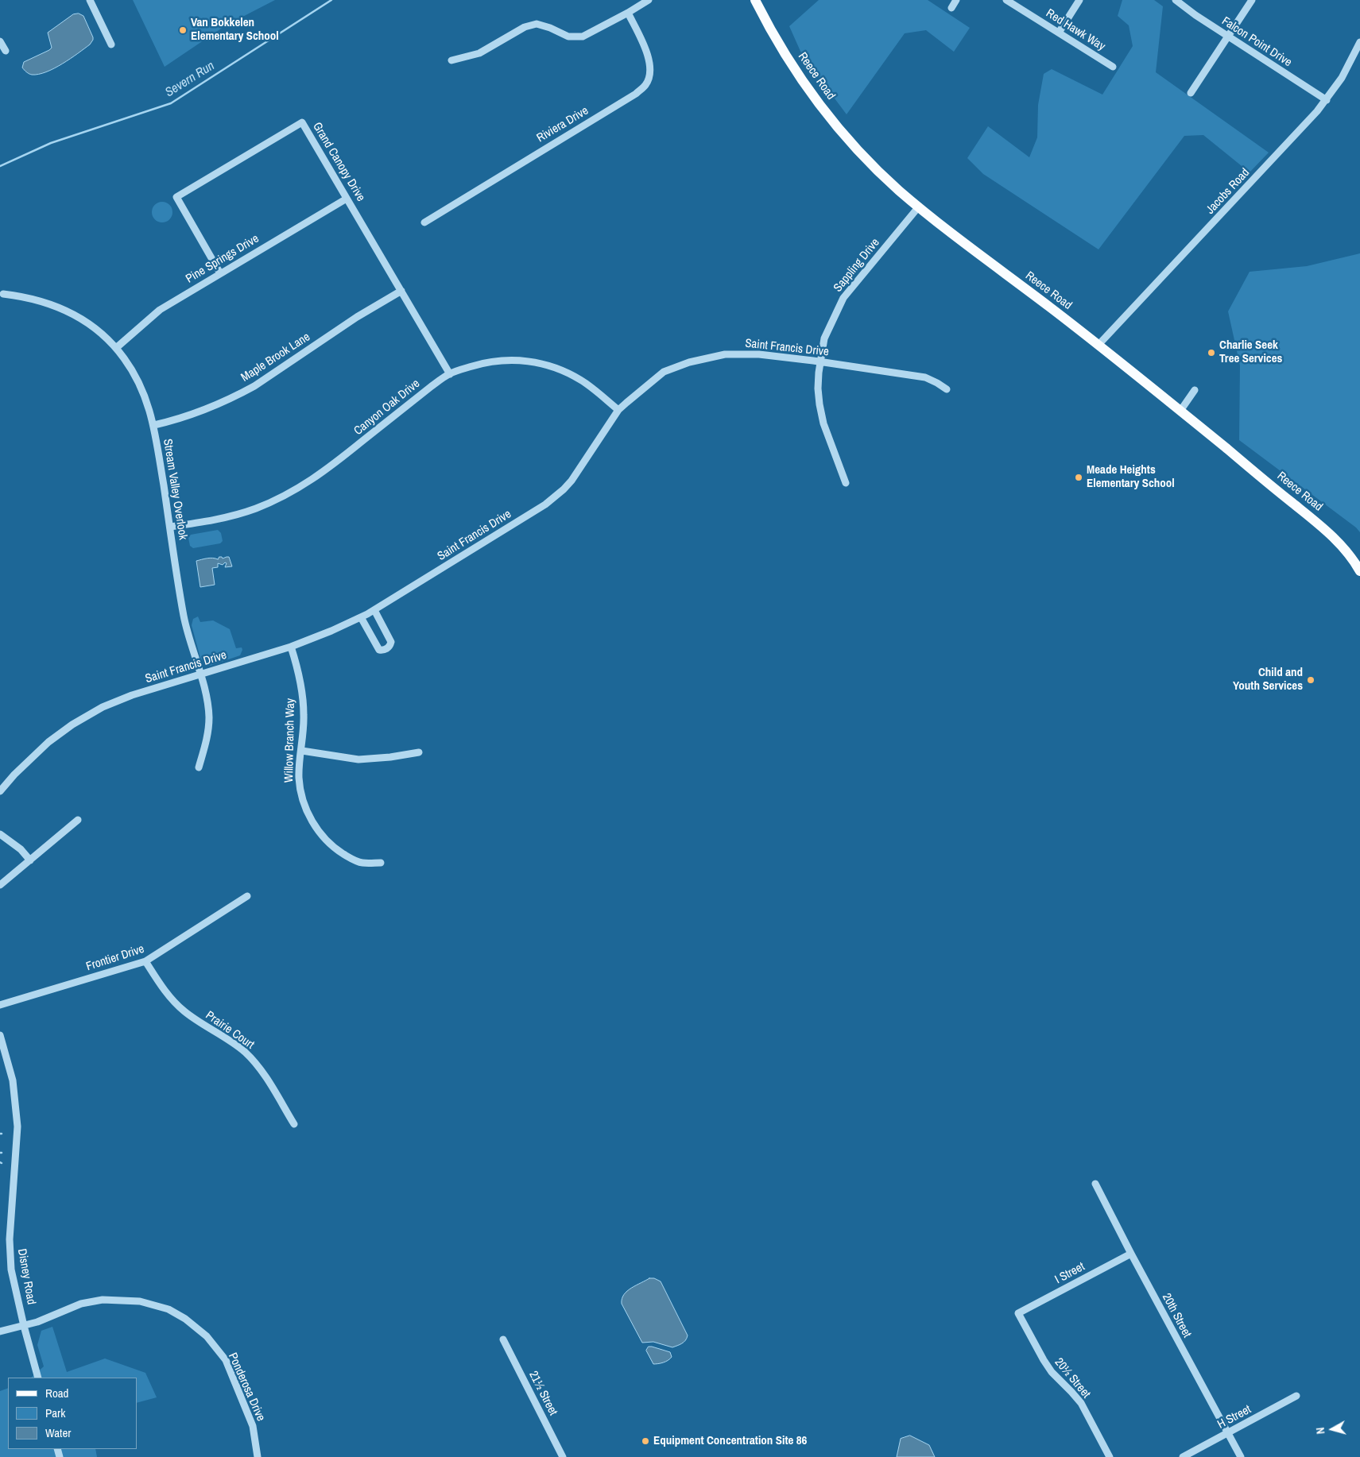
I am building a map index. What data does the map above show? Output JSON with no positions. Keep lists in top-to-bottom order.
{
  "streets": {
    "main road": ["Reece Road"],
    "street": [
      "Red Hawk Way",
      "Falcon Point Drive",
      "Riviera Drive",
      "Grand Canopy Drive",
      "Jacobs Road",
      "Pine Springs Drive",
      "Sappling Drive",
      "Saint Francis Drive",
      "Maple Brook Lane",
      "Canyon Oak Drive",
      "Stream Valley Overlook",
      "Willow Branch Way",
      "Frontier Drive",
      "Prairie Court",
      "I Street",
      "Disney Road",
      "20th Street",
      "20½ Street",
      "Ponderosa Drive",
      "21½ Street",
      "H Street"
    ]
  },
  "crossings": [
    ["Falcon Point Drive", "Jacobs Road"],
    ["Reece Road", "Jacobs Road"],
    ["Reece Road", "Sappling Drive"],
    ["Grand Canopy Drive", "Pine Springs Drive"],
    ["Grand Canopy Drive", "Maple Brook Lane"],
    ["Grand Canopy Drive", "Canyon Oak Drive"],
    ["Pine Springs Drive", "Stream Valley Overlook"],
    ["Sappling Drive", "Saint Francis Drive"],
    ["Saint Francis Drive", "Canyon Oak Drive"],
    ["Saint Francis Drive", "Stream Valley Overlook"],
    ["Saint Francis Drive", "Willow Branch Way"],
    ["Maple Brook Lane", "Stream Valley Overlook"],
    ["Canyon Oak Drive", "Stream Valley Overlook"],
    ["Frontier Drive", "Prairie Court"],
    ["I Street", "20th Street"],
    ["I Street", "20½ Street"],
    ["Disney Road", "Ponderosa Drive"],
    ["20th Street", "H Street"]
  ],
  "water": ["Severn Run"],
  "places": [
    "Van Bokkelen Elementary School",
    "Charlie Seek Tree Services",
    "Meade Heights Elementary School",
    "Child and Youth Services",
    "Equipment Concentration Site 86"
  ],
  "legend": ["Road", "Park", "Water"],
  "north": "left"
}
